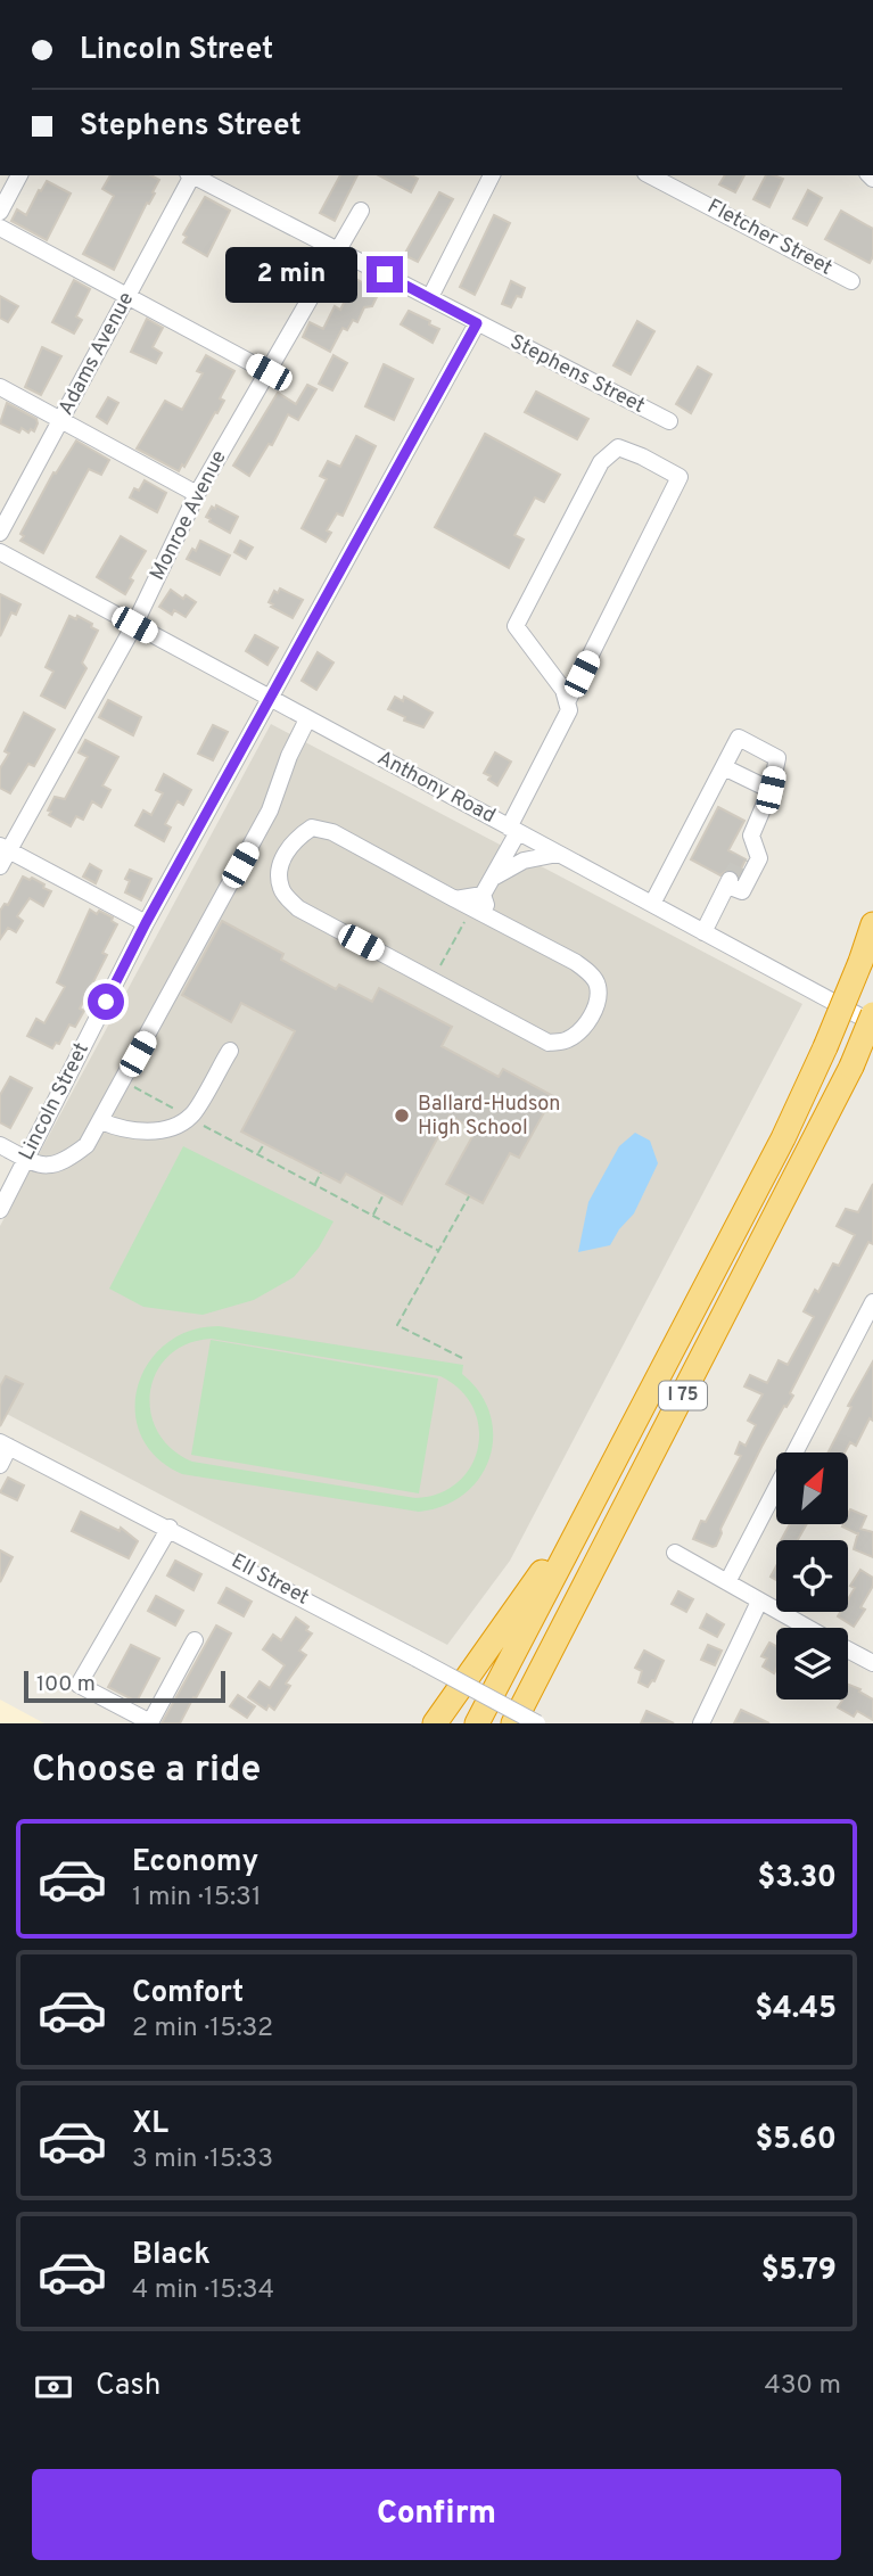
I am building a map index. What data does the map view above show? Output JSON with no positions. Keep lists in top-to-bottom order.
{
  "streets": {
    "highway": ["I 75"],
    "street": [
      "Fletcher Street",
      "Adams Avenue",
      "Stephens Street",
      "Monroe Avenue",
      "Anthony Road",
      "Lincoln Street",
      "Ell Street"
    ]
  },
  "crossings": [
    ["Stephens Street", "Monroe Avenue"],
    ["Stephens Street", "Lincoln Street"],
    ["Monroe Avenue", "Anthony Road"],
    ["Anthony Road", "Lincoln Street"]
  ],
  "places": ["Ballard-Hudson High School"],
  "scale_bar": "100 m",
  "north": "top right",
  "page": {
    "banner": ["Lincoln Street", "Stephens Street"],
    "bubble": "2 min",
    "scale": "100 m",
    "heading": "Choose a ride",
    "list": [
      {
        "name": "Economy",
        "note": "1 min · 15:31",
        "value": "$3.30"
      },
      {
        "name": "Comfort",
        "note": "2 min · 15:32",
        "value": "$4.45"
      },
      {
        "name": "XL",
        "note": "3 min · 15:33",
        "value": "$5.60"
      },
      {
        "name": "Black",
        "note": "4 min · 15:34",
        "value": "$5.79"
      }
    ],
    "pay": ["Cash", "430 m"],
    "buttons": "Confirm"
  }
}
